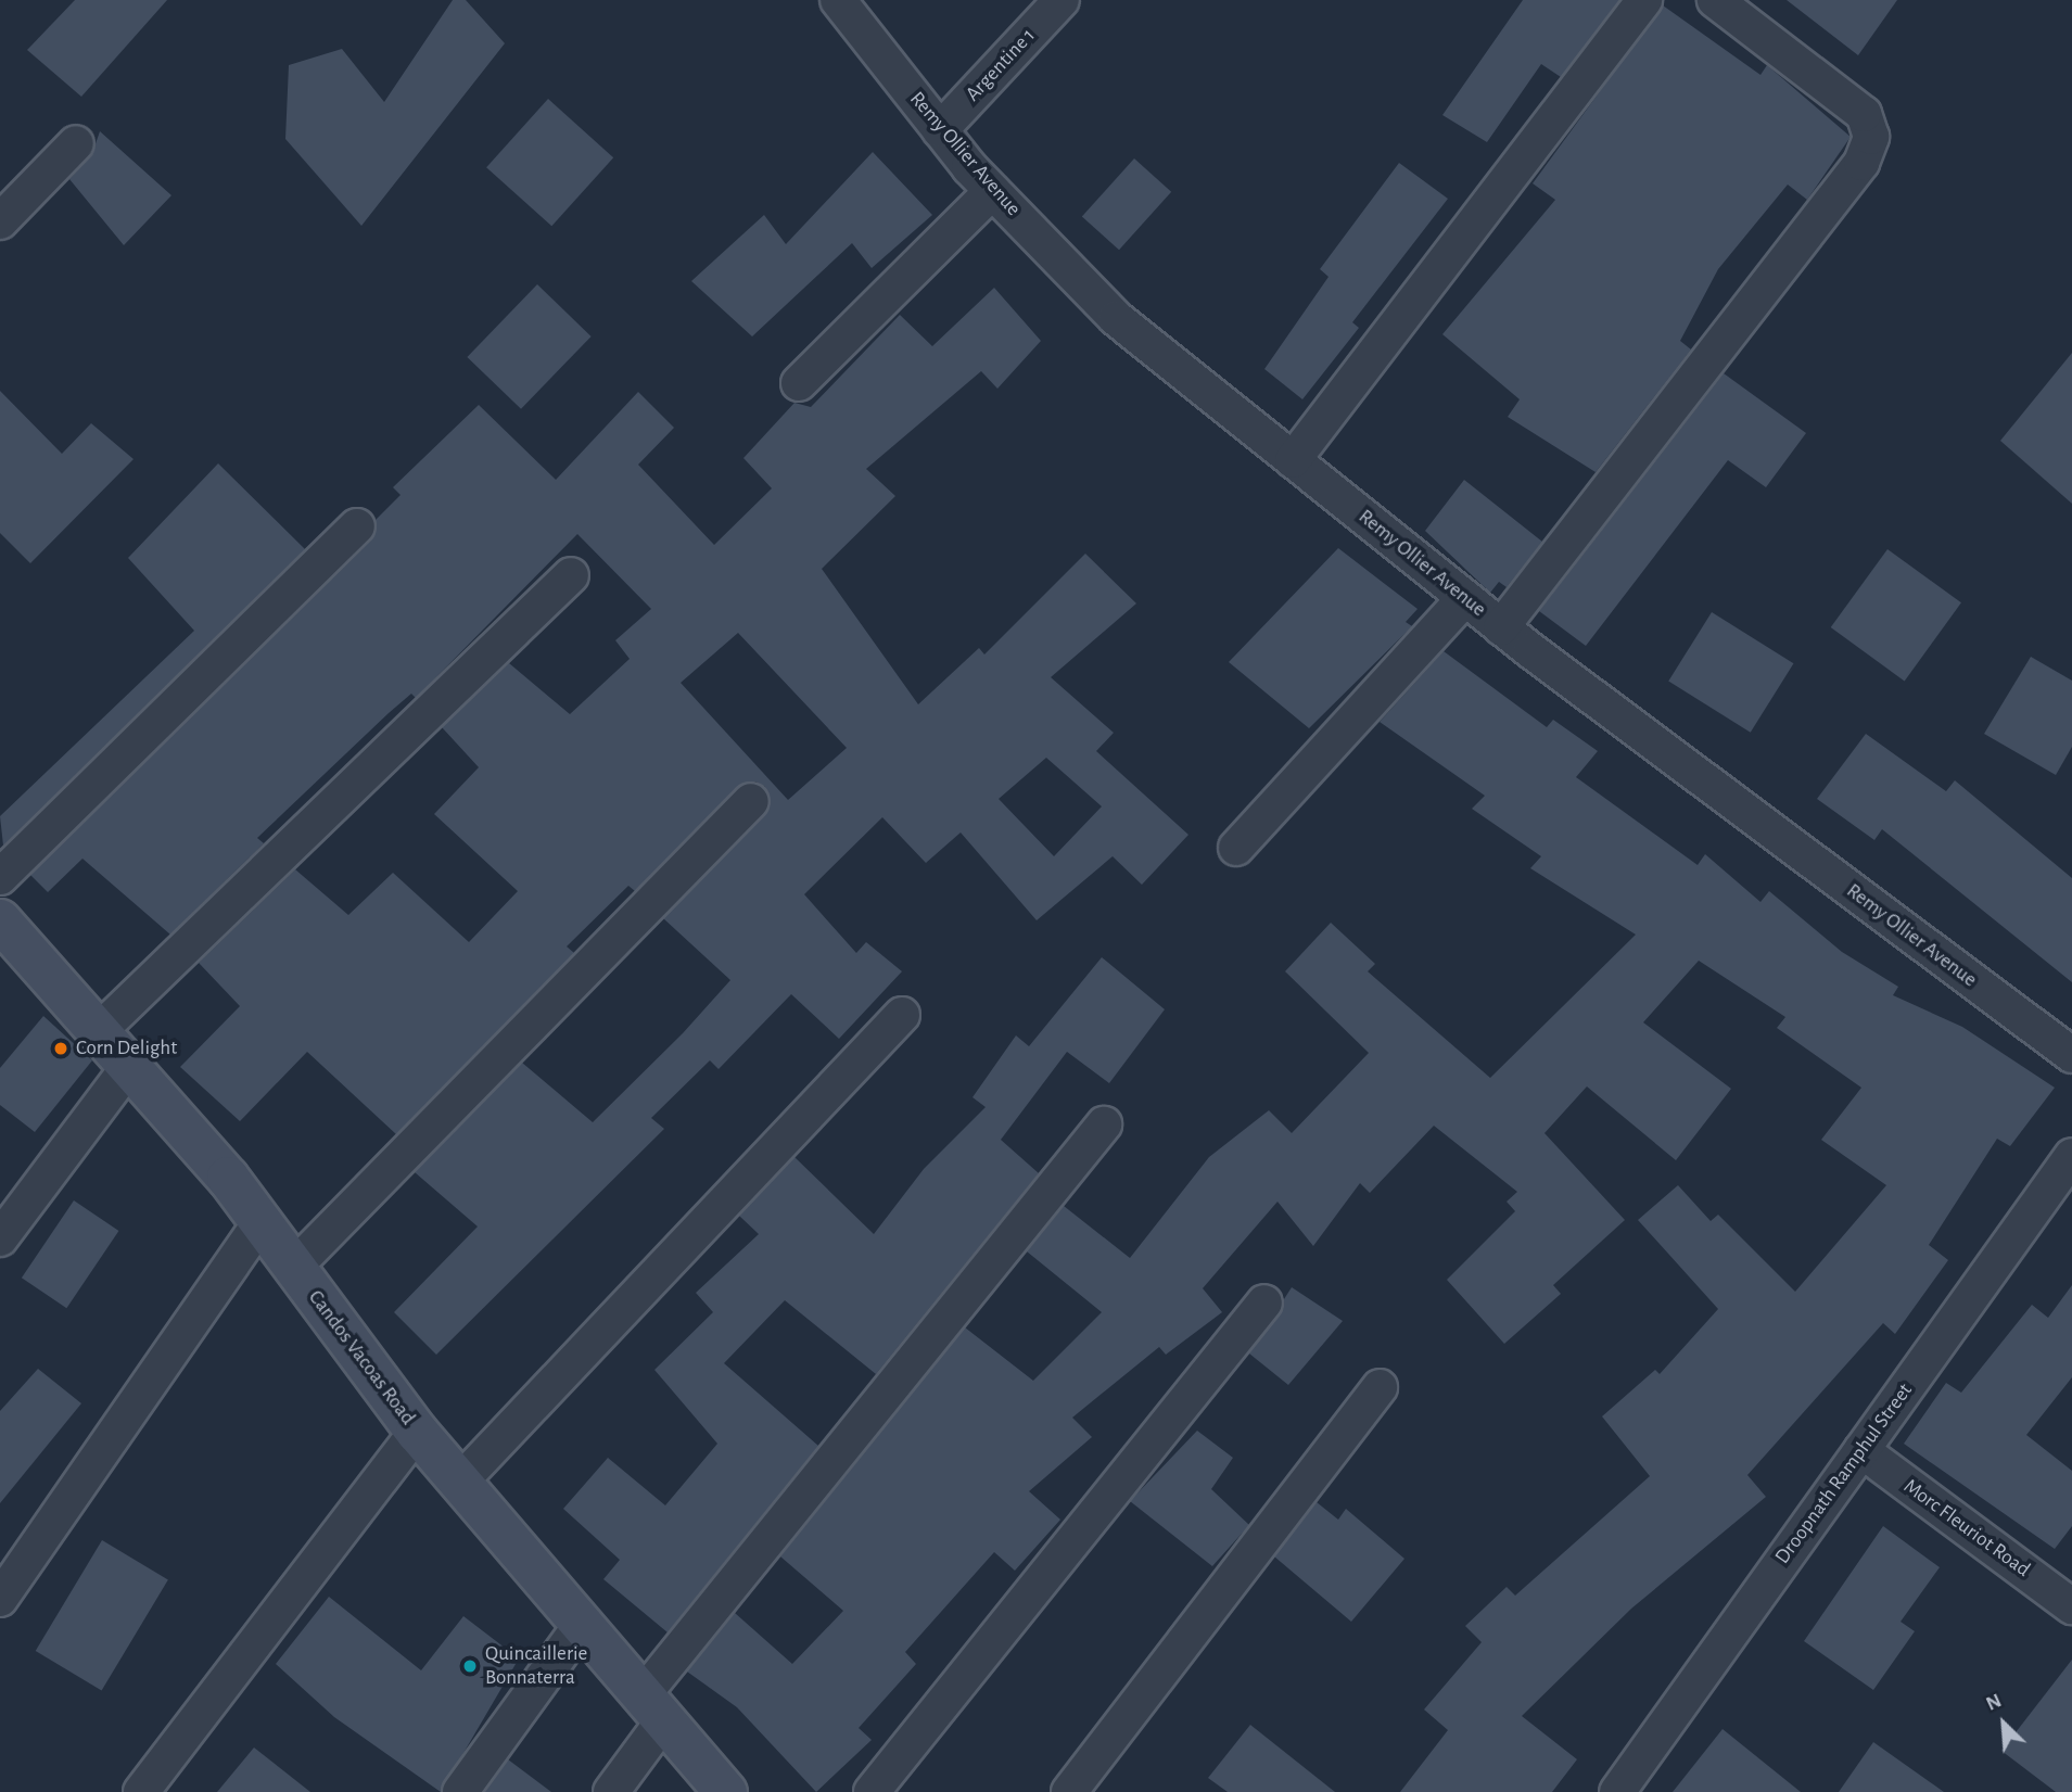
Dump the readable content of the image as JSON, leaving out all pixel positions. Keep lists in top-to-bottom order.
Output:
{
  "streets": {
    "main road": ["Candos Vacoas Road"],
    "street": [
      "Argentine 1",
      "Remy Ollier Avenue",
      "Droopnath Ramphul Street",
      "Morc Fleuriot Road"
    ]
  },
  "crossings": [
    ["Argentine 1", "Remy Ollier Avenue"],
    ["Droopnath Ramphul Street", "Morc Fleuriot Road"]
  ],
  "places": ["Corn Delight", "Quincaillerie Bonnaterra"],
  "north": "top left"
}
